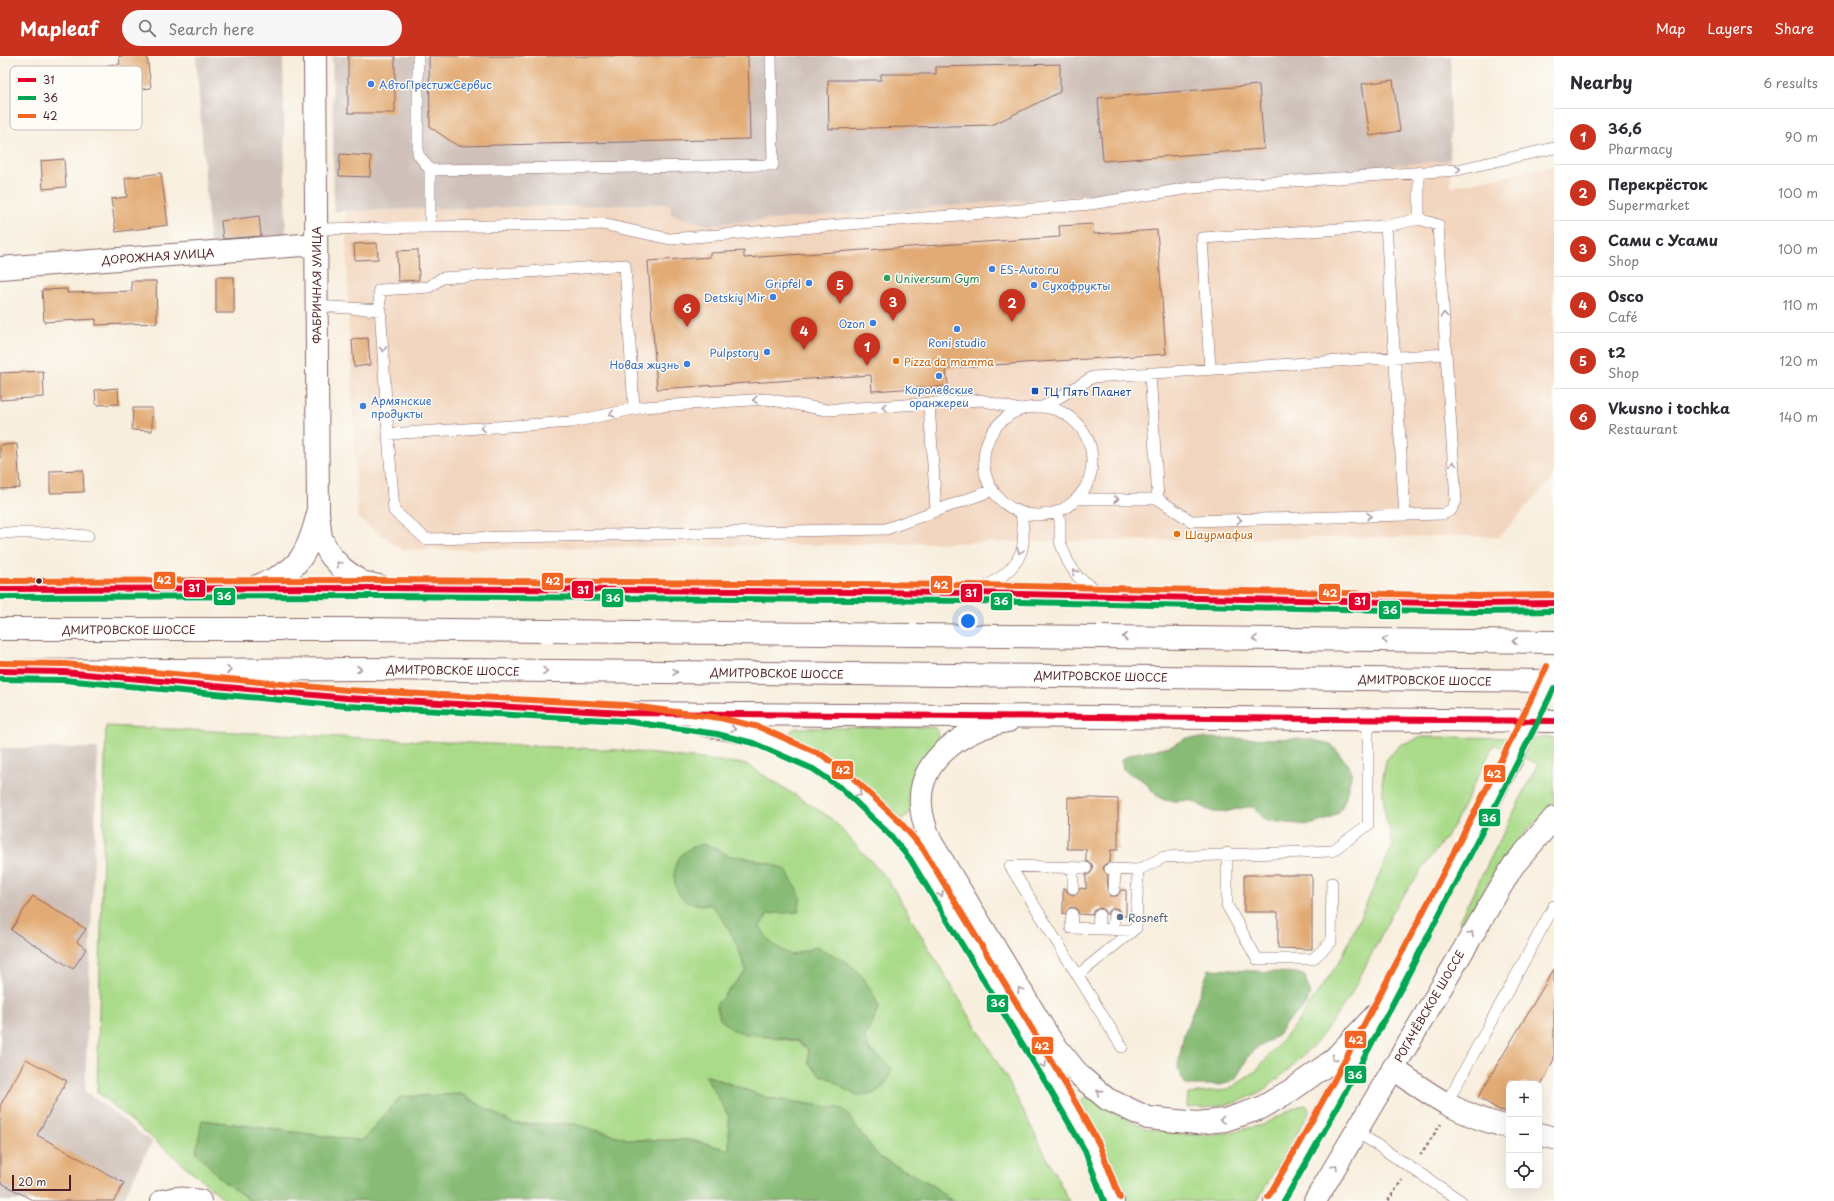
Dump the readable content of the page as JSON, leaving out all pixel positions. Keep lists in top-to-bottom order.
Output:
{
  "streets": {
    "main road": [
      "ДОРОЖНАЯ УЛИЦА",
      "ФАБРИЧНАЯ УЛИЦА",
      "ДМИТРОВСКОЕ ШОССЕ",
      "РОГАЧЁВСКОЕ ШОССЕ"
    ]
  },
  "crossings": [
    ["ДОРОЖНАЯ УЛИЦА", "ФАБРИЧНАЯ УЛИЦА"]
  ],
  "places": {
    "other": [
      "АвтоПрестижСервис",
      "ES-Auto.ru",
      "Universum Gym",
      "Gripfel",
      "Сухофрукты",
      "Detskiy Mir",
      "Ozon",
      "Roni studio",
      "Pulpstory",
      "Pizza da mamma",
      "Новая жизнь",
      "Королевские оранжереи",
      "Армянские продукты",
      "Шаурмафия",
      "Rosneft"
    ],
    "transit": ["ТЦ Пять Планет"]
  },
  "lines": ["transit line 42", "transit line 31", "transit line 36"],
  "legend": ["31", "36", "42"],
  "scale_bar": "20 m",
  "page": {
    "header": "Mapleaf",
    "search": "Search here",
    "nav": ["Map", "Layers", "Share"],
    "heading": ["Nearby", "6 results"],
    "list": [
      {
        "mark": "1",
        "name": "36,6",
        "note": "Pharmacy",
        "value": "90 m"
      },
      {
        "mark": "2",
        "name": "Перекрёсток",
        "note": "Supermarket",
        "value": "100 m"
      },
      {
        "mark": "3",
        "name": "Сами с Усами",
        "note": "Shop",
        "value": "100 m"
      },
      {
        "mark": "4",
        "name": "Osco",
        "note": "Café",
        "value": "110 m"
      },
      {
        "mark": "5",
        "name": "t2",
        "note": "Shop",
        "value": "120 m"
      },
      {
        "mark": "6",
        "name": "Vkusno i tochka",
        "note": "Restaurant",
        "value": "140 m"
      }
    ],
    "pins": [
      "5",
      "3",
      "2",
      "6",
      "4",
      "1"
    ],
    "map_buttons": ["+", "−"],
    "scale": "20 m"
  }
}
